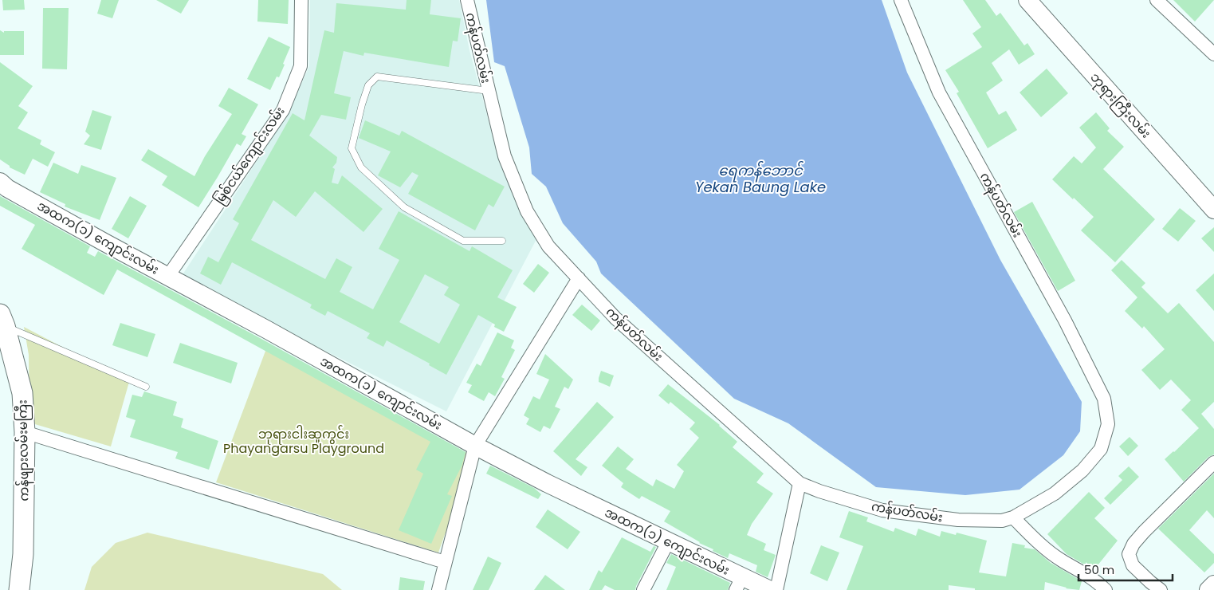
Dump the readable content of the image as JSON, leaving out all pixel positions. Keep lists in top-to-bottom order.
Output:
{
  "streets": {
    "main road": ["ဘုရားကြီးလမ်း", "အထက(၁) ကျောင်းလမ်း", "ကန်ဖျားလမ်းမကြီး"],
    "street": ["ကန်ပတ်လမ်း", "မြစ်ငယ်ကျောင်းလမ်း"]
  },
  "crossings": [
    ["မြစ်ငယ်ကျောင်းလမ်း", "အထက(၁) ကျောင်းလမ်း"]
  ],
  "water": ["ရေကန်ဘောင် Yekan Baung Lake"],
  "parks": ["ဘုရားငါးဆူကွင်း Phayangarsu Playground"],
  "scale_bar": "50 m"
}
